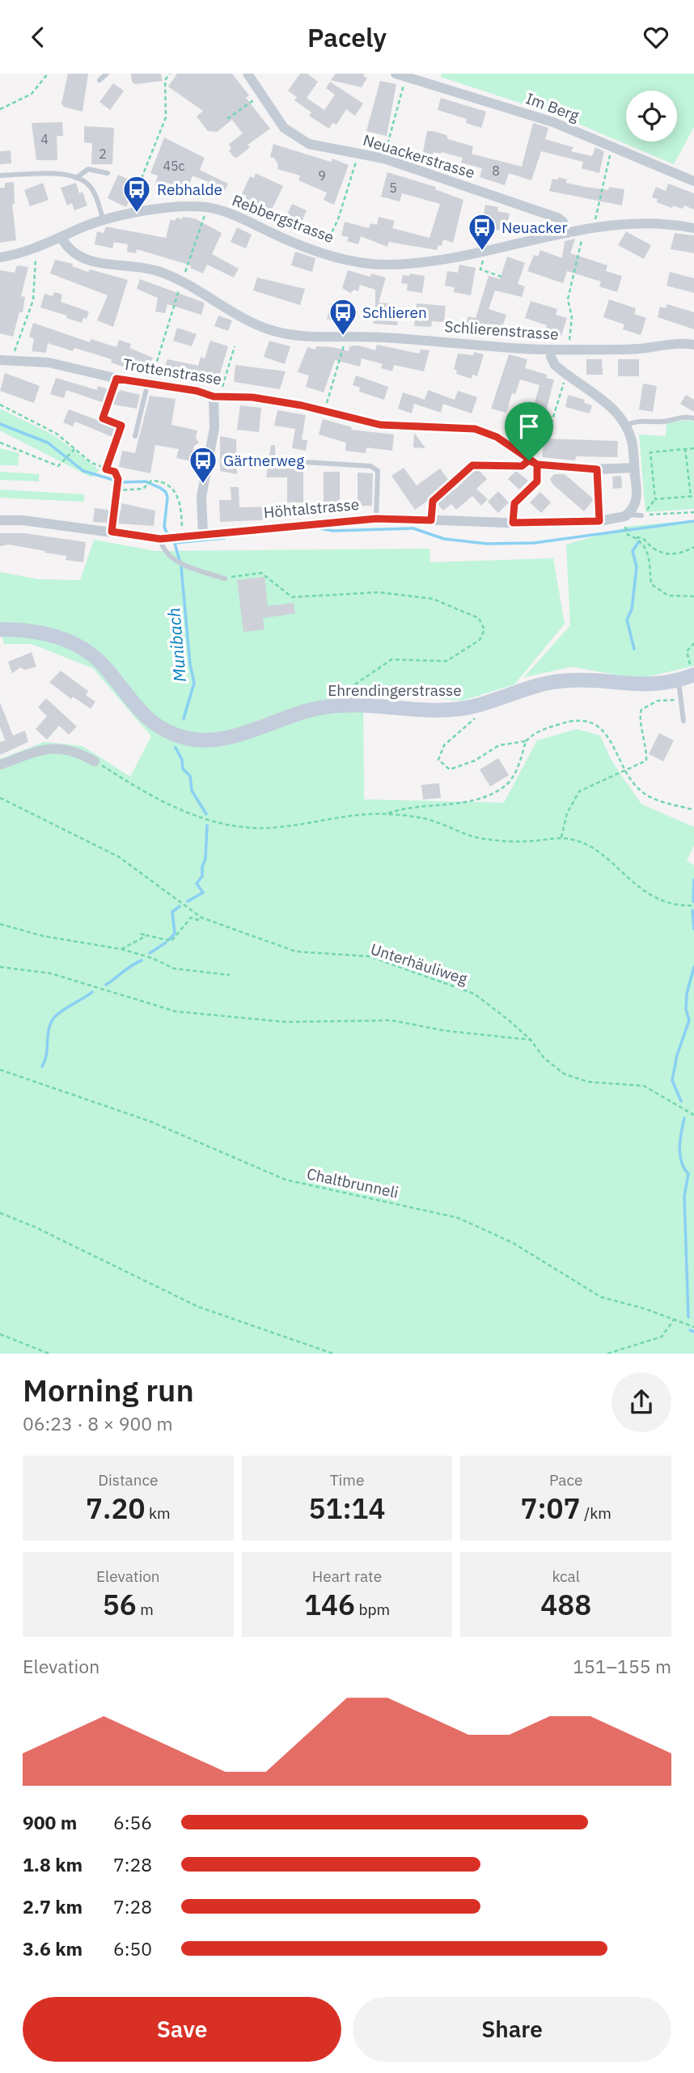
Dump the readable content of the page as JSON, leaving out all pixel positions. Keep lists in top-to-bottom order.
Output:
{
  "streets": {
    "main road": ["Ehrendingerstrasse"],
    "street": [
      "Im Berg",
      "Neuackerstrasse",
      "Rebbergstrasse",
      "Schlierenstrasse",
      "Trottenstrasse",
      "Höhtalstrasse"
    ],
    "path": ["Unterhäuliweg", "Chaltbrunneli"]
  },
  "crossings": [
    ["Neuackerstrasse", "Rebbergstrasse"],
    ["Rebbergstrasse", "Schlierenstrasse"]
  ],
  "water": ["Munibach"],
  "places": {
    "bus stop": [
      "Rebhalde",
      "Neuacker",
      "Schlieren",
      "Gärtnerweg"
    ]
  },
  "house_numbers": [
    "4",
    "2",
    "45c",
    "8",
    "9",
    "5"
  ],
  "page": {
    "header": "Pacely",
    "heading": ["Morning run", "06:23 · 8 × 900 m"],
    "stats": [
      ["Distance", "7.20 km"],
      ["Time", "51:14"],
      ["Pace", "7:07 /km"],
      ["Elevation", "56 m"],
      ["Heart rate", "146 bpm"],
      ["kcal", "488"]
    ],
    "chart": ["Elevation", "151–155 m"],
    "list": [
      {
        "name": "900 m",
        "note": "6:56"
      },
      {
        "name": "1.8 km",
        "note": "7:28"
      },
      {
        "name": "2.7 km",
        "note": "7:28"
      },
      {
        "name": "3.6 km",
        "note": "6:50"
      }
    ],
    "buttons": ["Save", "Share"]
  }
}
